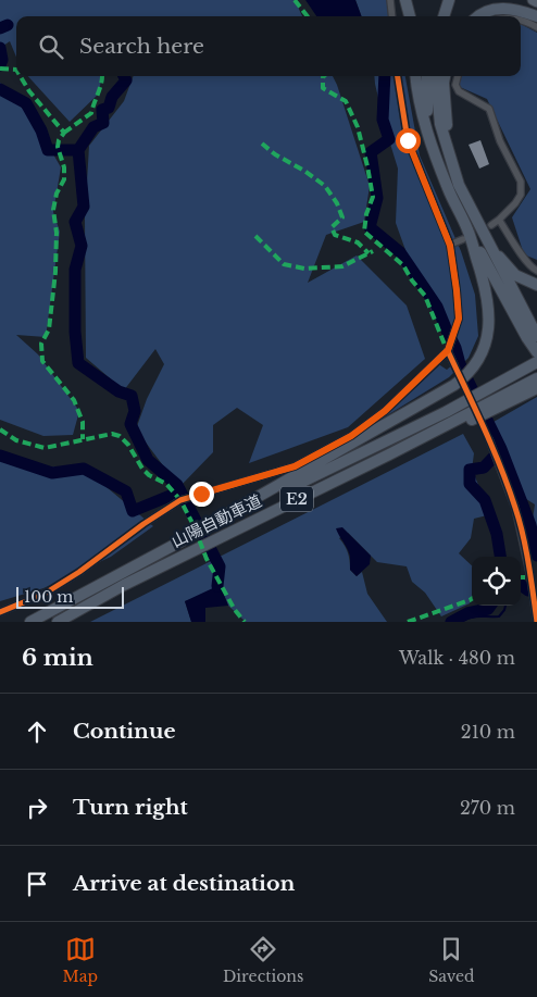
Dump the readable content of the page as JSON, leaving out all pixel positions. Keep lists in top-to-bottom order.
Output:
{
  "streets": {
    "highway": ["E2", "山陽自動車道"]
  },
  "scale_bar": "100 m",
  "page": {
    "search": "Search here",
    "scale": "100 m",
    "heading": ["6 min", "Walk · 480 m"],
    "list": [
      ["Continue", "210 m"],
      ["Turn right", "270 m"],
      "Arrive at destination"
    ],
    "nav": ["Map", "Directions", "Saved"]
  }
}
